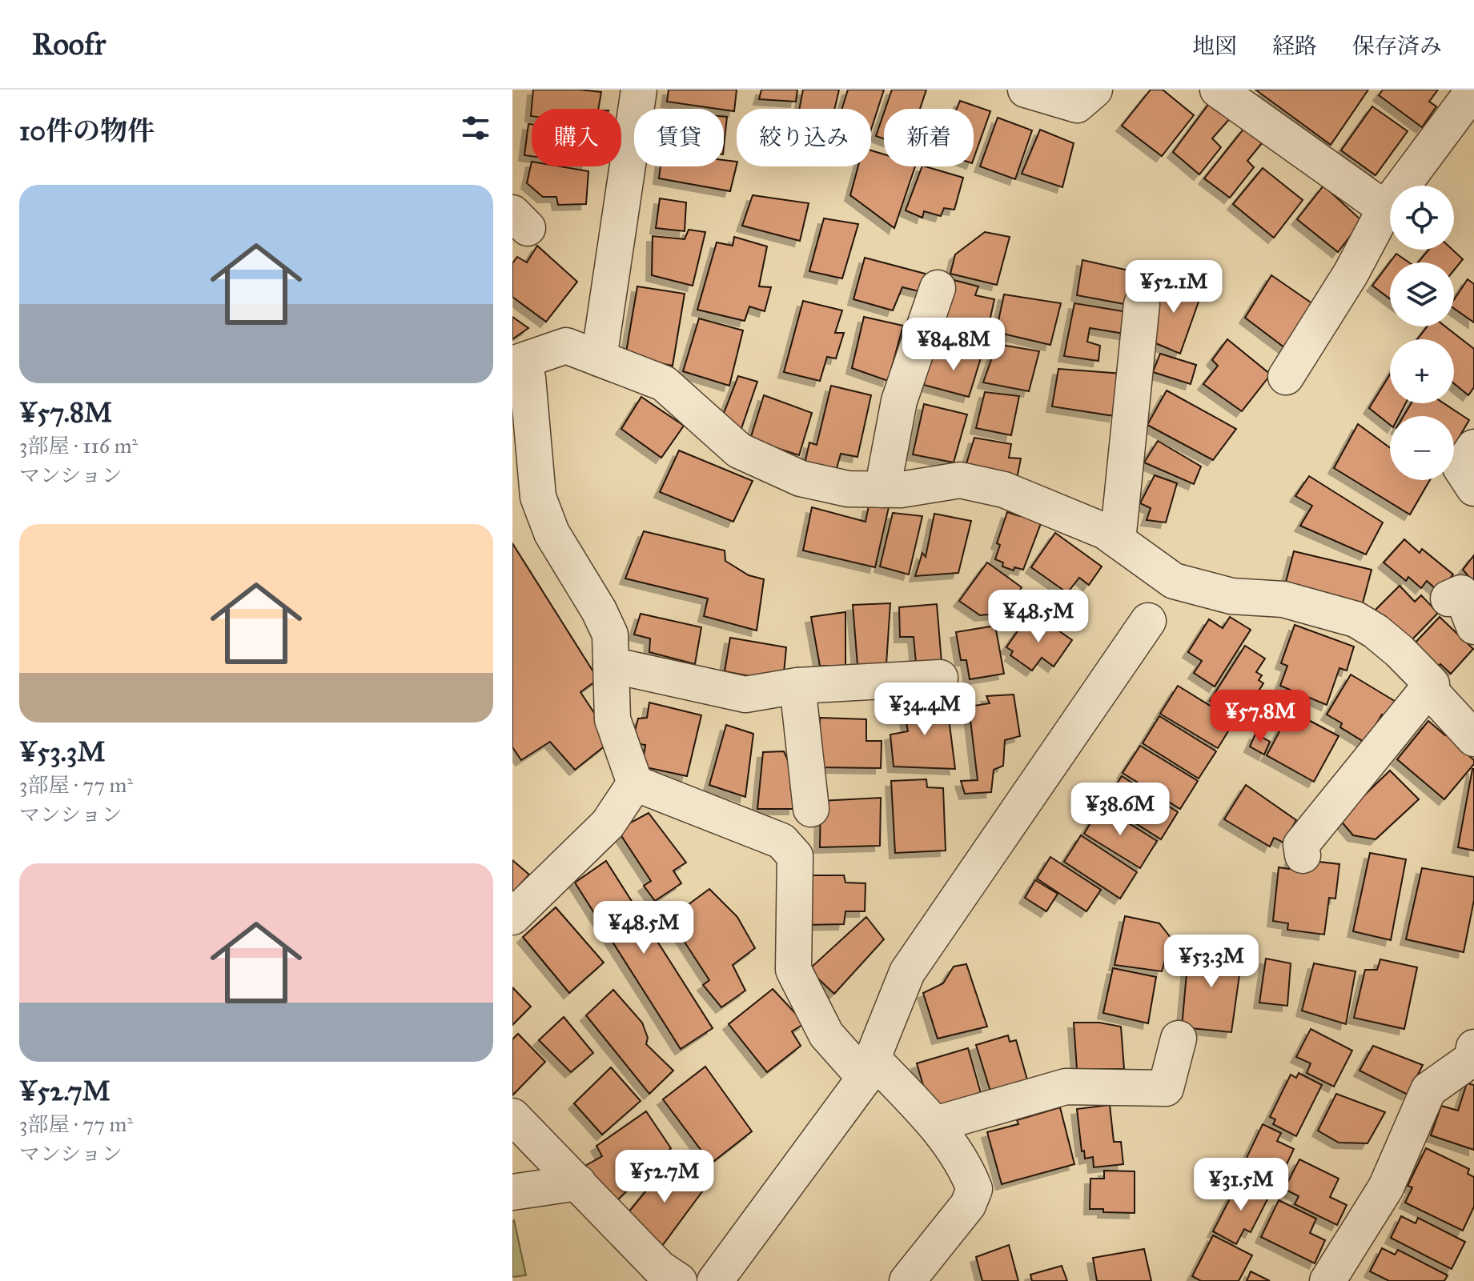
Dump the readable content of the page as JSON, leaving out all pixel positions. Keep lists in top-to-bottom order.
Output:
{
  "page": {
    "header": "Roofr",
    "nav": ["地図", "経路", "保存済み"],
    "heading": "10件の物件",
    "chip": [
      "購入",
      "賃貸",
      "絞り込み",
      "新着"
    ],
    "list": [
      {
        "name": "¥57.8M",
        "note": "3部屋 · 116 m² · マンション"
      },
      {
        "name": "¥53.3M",
        "note": "3部屋 · 77 m² · マンション"
      },
      {
        "name": "¥52.7M",
        "note": "3部屋 · 77 m² · マンション"
      }
    ],
    "map_buttons": ["+", "−"],
    "price": [
      "¥52.1M",
      "¥84.8M",
      "¥48.5M",
      "¥34.4M",
      "¥57.8M",
      "¥38.6M",
      "¥48.5M",
      "¥53.3M",
      "¥52.7M",
      "¥31.5M"
    ]
  }
}
